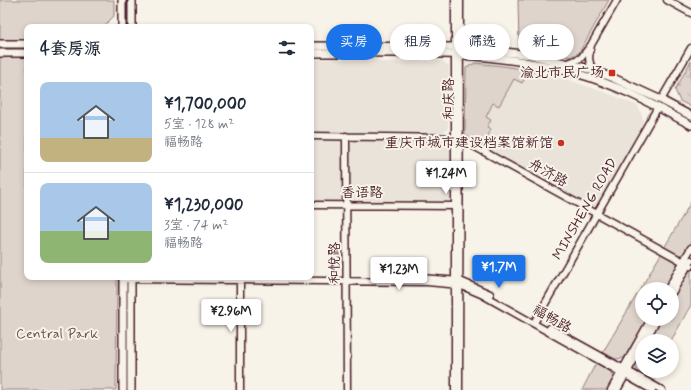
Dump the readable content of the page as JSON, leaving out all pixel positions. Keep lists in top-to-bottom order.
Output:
{
  "streets": {
    "street": [
      "和庆路",
      "舟济路",
      "香语路",
      "MINSHENG ROAD",
      "和悦路",
      "福畅路"
    ]
  },
  "crossings": [
    ["和庆路", "舟济路"],
    ["和庆路", "香语路"],
    ["和庆路", "福畅路"],
    ["舟济路", "MINSHENG ROAD"],
    ["舟济路", "和悦路"],
    ["香语路", "和悦路"],
    ["MINSHENG ROAD", "福畅路"],
    ["和悦路", "福畅路"]
  ],
  "parks": ["Central Park"],
  "places": {
    "transit": ["渝北市民广场"],
    "other": ["重庆市城市建设档案馆新馆"]
  },
  "page": {
    "chip": [
      "买房",
      "租房",
      "筛选",
      "新上"
    ],
    "heading": "4套房源",
    "list": [
      {
        "name": "¥1,700,000",
        "note": "5室 · 128 m² · 福畅路"
      },
      {
        "name": "¥1,230,000",
        "note": "3室 · 74 m² · 福畅路"
      }
    ],
    "price": [
      "¥1.24M",
      "¥1.7M",
      "¥1.23M",
      "¥2.96M"
    ]
  }
}
